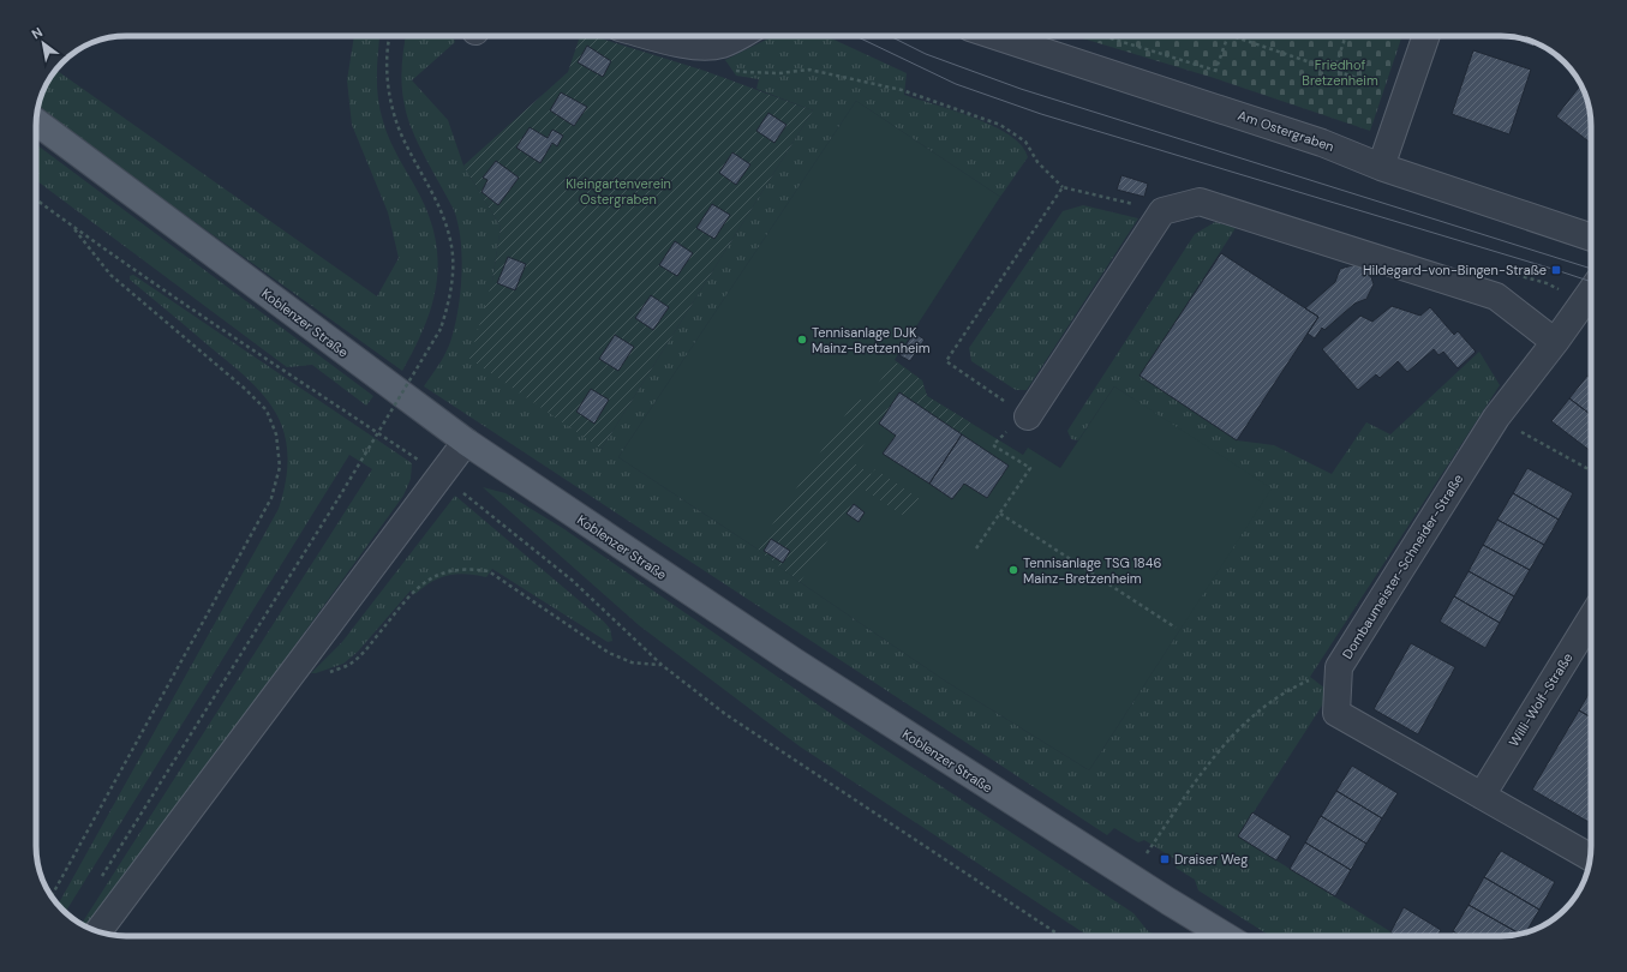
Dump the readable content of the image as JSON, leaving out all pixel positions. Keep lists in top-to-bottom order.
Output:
{
  "streets": {
    "main road": ["Koblenzer Straße"],
    "street": ["Am Ostergraben", "Dombaumeister-Schneider-Straße", "Willi-Wolf-Straße"]
  },
  "crossings": [
    ["Dombaumeister-Schneider-Straße", "Willi-Wolf-Straße"]
  ],
  "parks": ["Friedhof Bretzenheim", "Kleingartenverein Ostergraben"],
  "places": {
    "transit": ["Hildegard-von-Bingen-Straße", "Draiser Weg"],
    "other": ["Tennisanlage DJK Mainz-Bretzenheim", "Tennisanlage TSG 1846 Mainz-Bretzenheim"]
  },
  "north": "top left"
}
